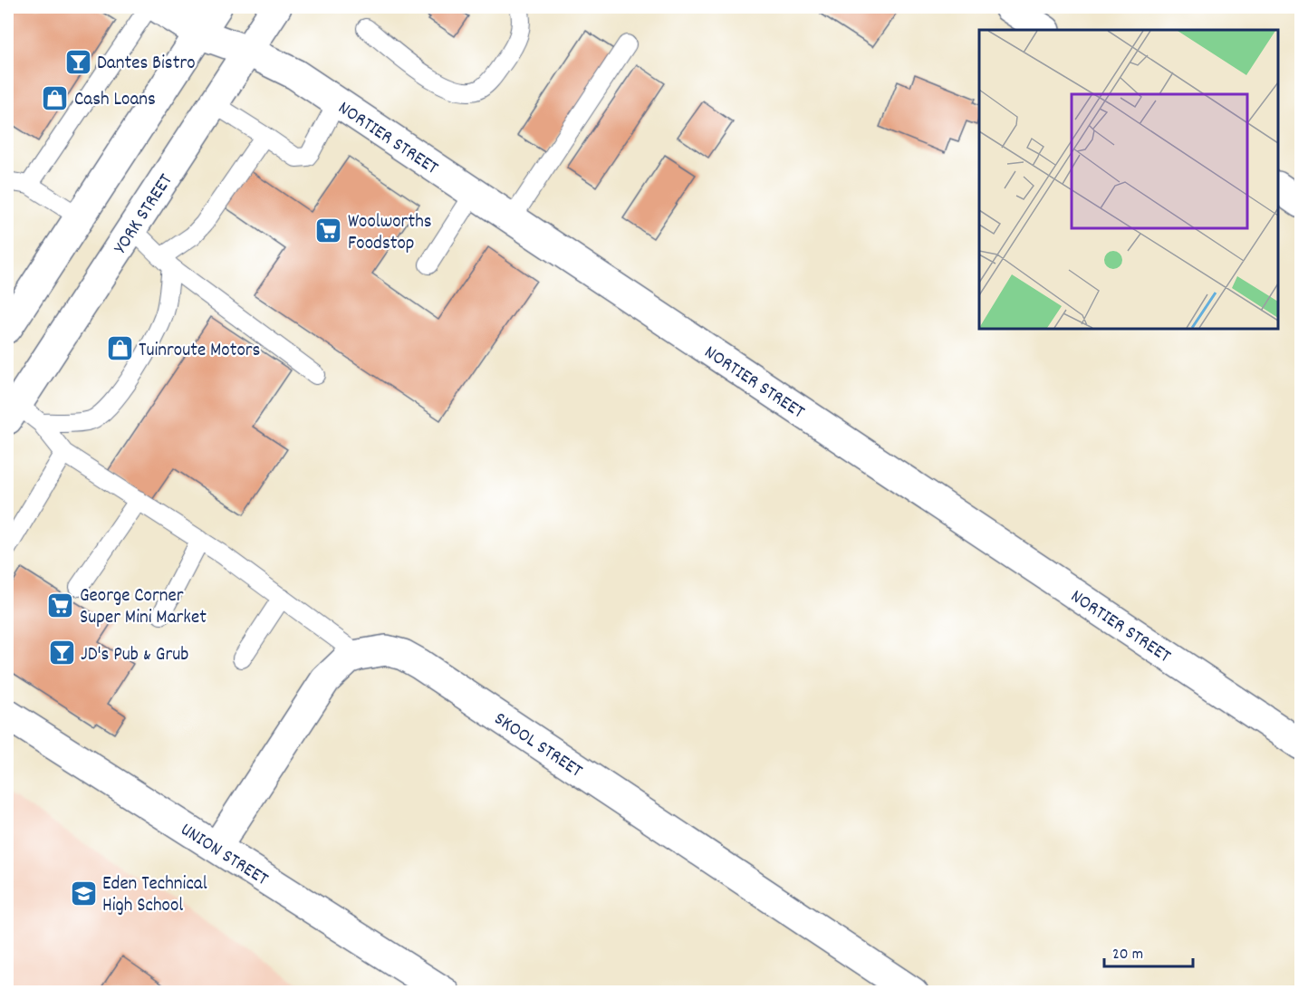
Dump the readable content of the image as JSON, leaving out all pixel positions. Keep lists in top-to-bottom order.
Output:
{
  "streets": {
    "street": [
      "NORTIER STREET",
      "YORK STREET",
      "SKOOL STREET",
      "UNION STREET"
    ]
  },
  "crossings": [
    ["NORTIER STREET", "YORK STREET"],
    ["SKOOL STREET", "UNION STREET"]
  ],
  "places": {
    "bar": ["Dantes Bistro", "JD's Pub & Grub"],
    "shop": ["Cash Loans", "Tuinroute Motors"],
    "supermarket": ["Woolworths Foodstop", "George Corner Super Mini Market"],
    "school or university": ["Eden Technical High School"]
  },
  "scale_bar": "20 m"
}
